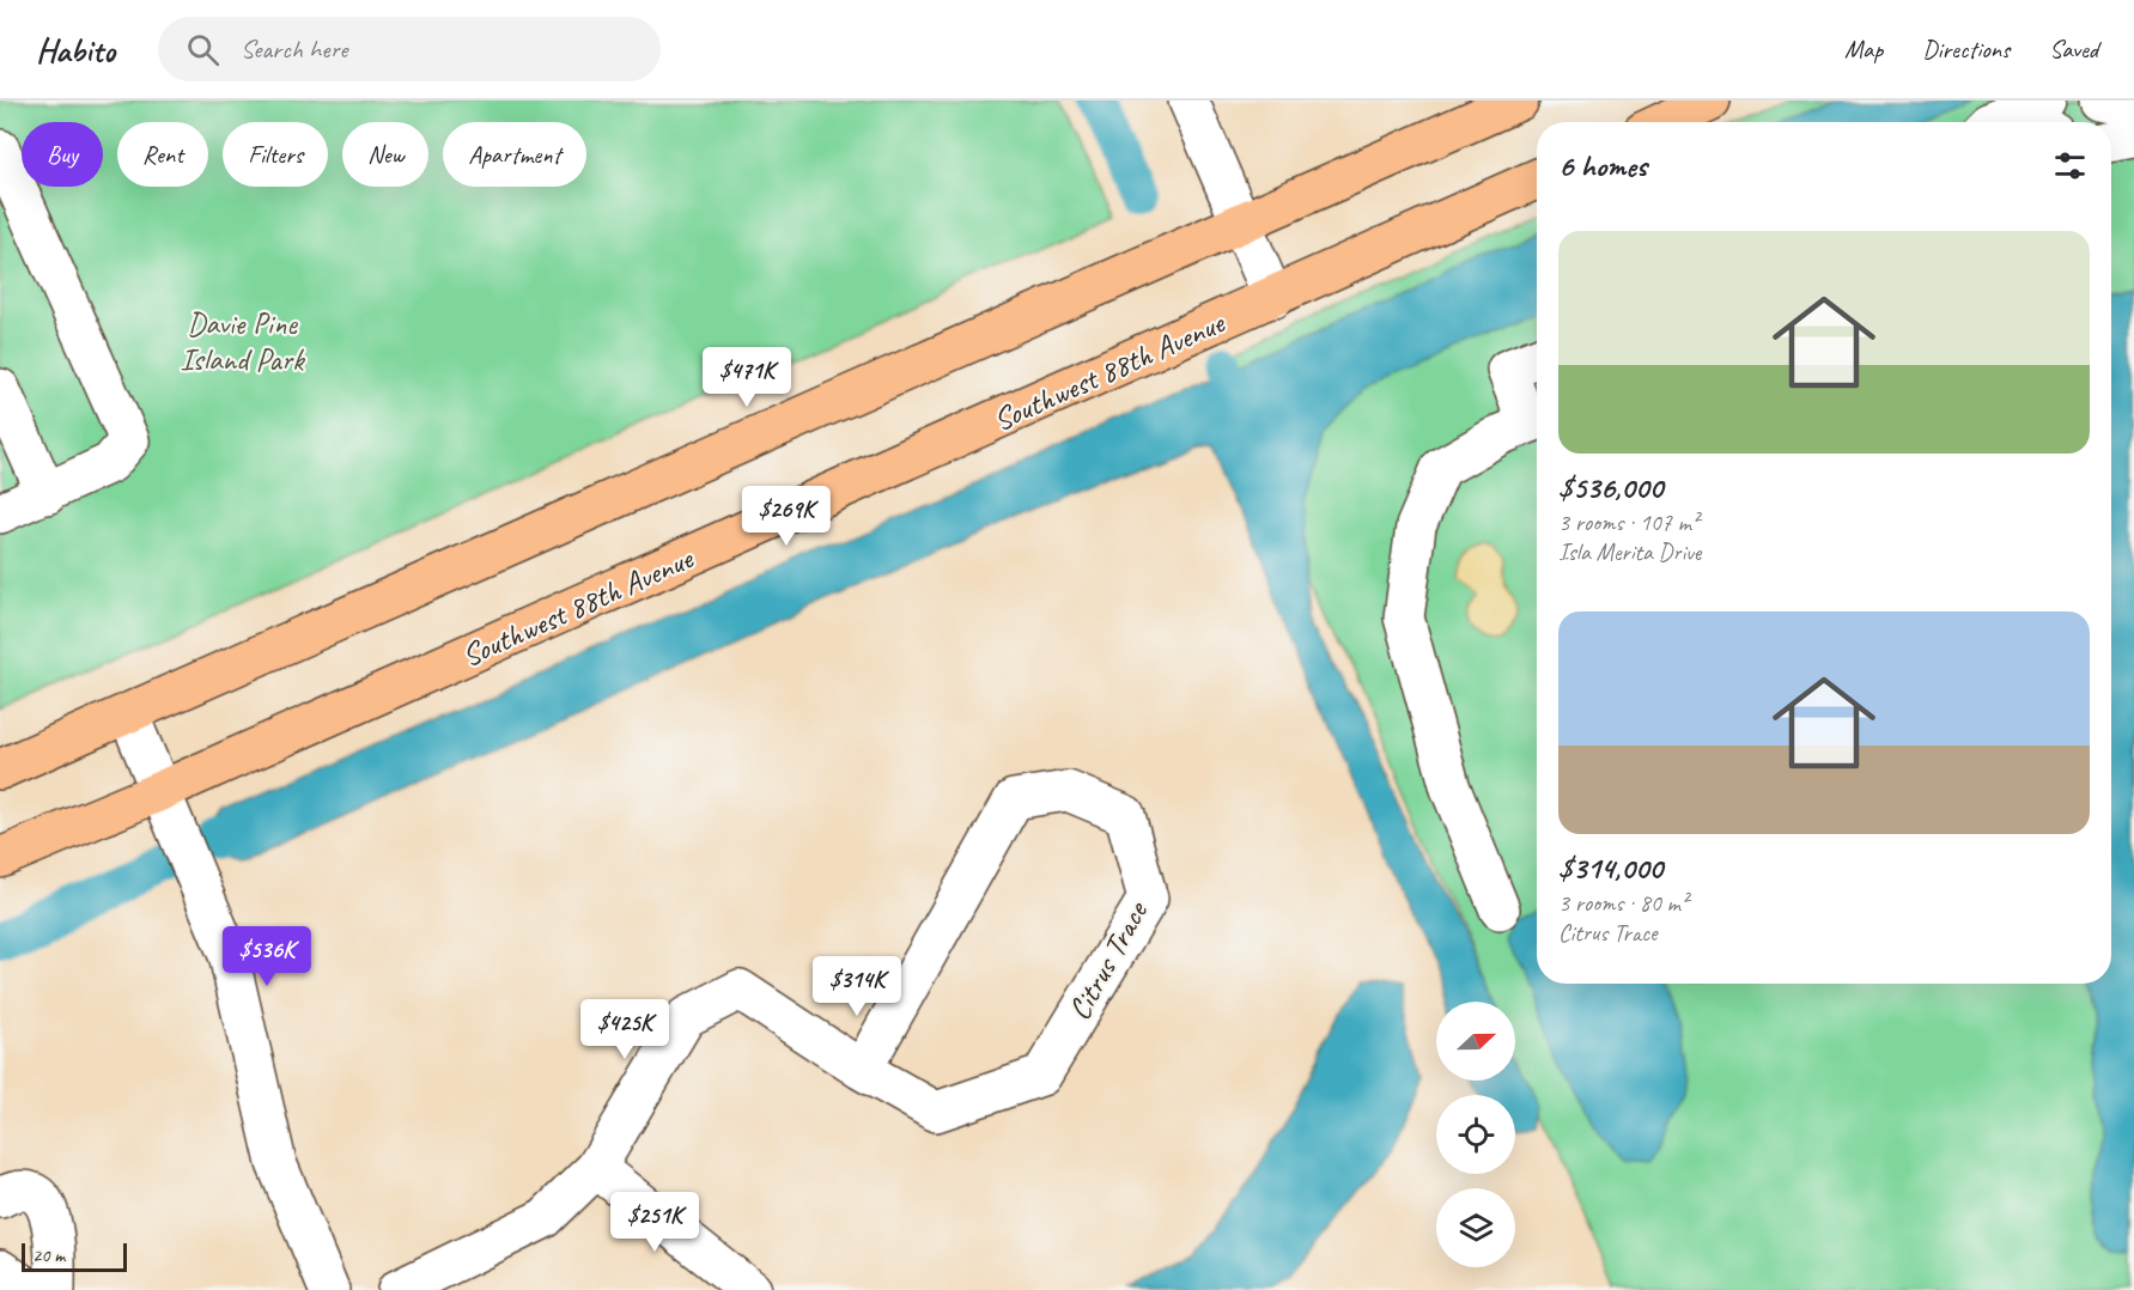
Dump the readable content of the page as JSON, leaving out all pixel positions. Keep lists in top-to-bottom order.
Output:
{
  "streets": {
    "main road": ["Southwest 88th Avenue"],
    "street": ["Citrus Trace"]
  },
  "parks": ["Davie Pine Island Park"],
  "scale_bar": "20 m",
  "north": "right",
  "page": {
    "header": "Habito",
    "search": "Search here",
    "nav": ["Map", "Directions", "Saved"],
    "chip": [
      "Buy",
      "Rent",
      "Filters",
      "New",
      "Apartment"
    ],
    "heading": "6 homes",
    "list": [
      {
        "name": "$536,000",
        "note": "3 rooms · 107 m² · Isla Merita Drive"
      },
      {
        "name": "$314,000",
        "note": "3 rooms · 80 m² · Citrus Trace"
      }
    ],
    "price": [
      "$471K",
      "$269K",
      "$536K",
      "$314K",
      "$425K",
      "$251K"
    ],
    "scale": "20 m"
  }
}
